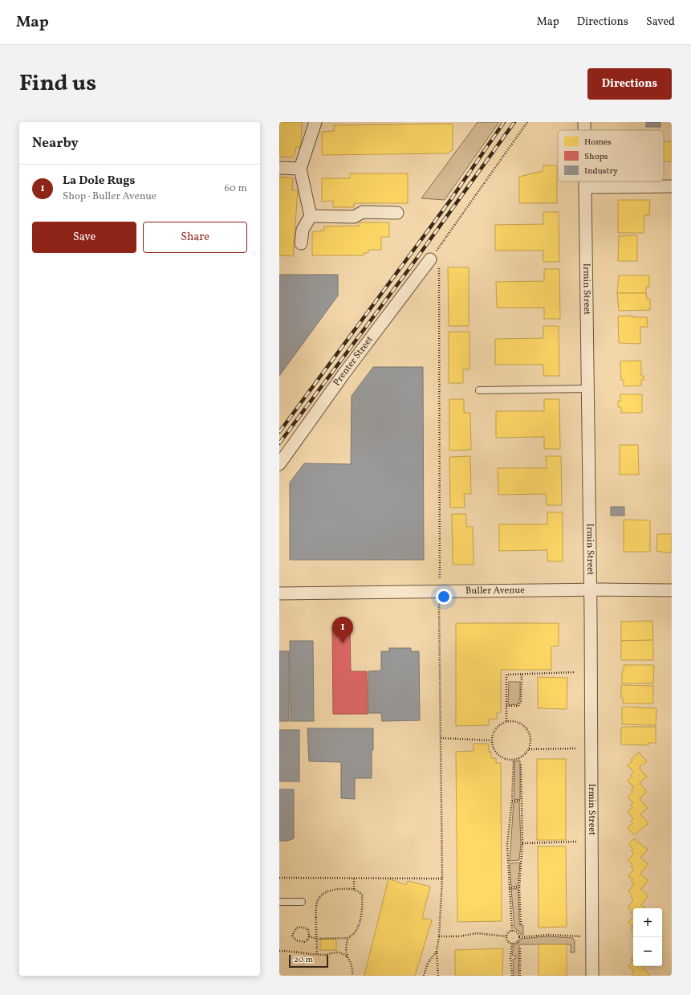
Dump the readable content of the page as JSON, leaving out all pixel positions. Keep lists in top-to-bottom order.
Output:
{
  "streets": {
    "street": ["Irmin Street", "Prenter Street", "Buller Avenue"]
  },
  "crossings": [
    ["Irmin Street", "Buller Avenue"]
  ],
  "legend": ["Homes", "Shops", "Industry"],
  "scale_bar": "20 m",
  "page": {
    "header": "Map",
    "nav": ["Map", "Directions", "Saved"],
    "title": "Find us",
    "buttons": [
      "Directions",
      ["Save", "Share"]
    ],
    "heading": "Nearby",
    "list": [
      {
        "mark": "1",
        "name": "La Dole Rugs",
        "note": "Shop · Buller Avenue",
        "value": "60 m"
      }
    ],
    "pins": "1",
    "map_buttons": ["+", "−"],
    "scale": "20 m"
  }
}
